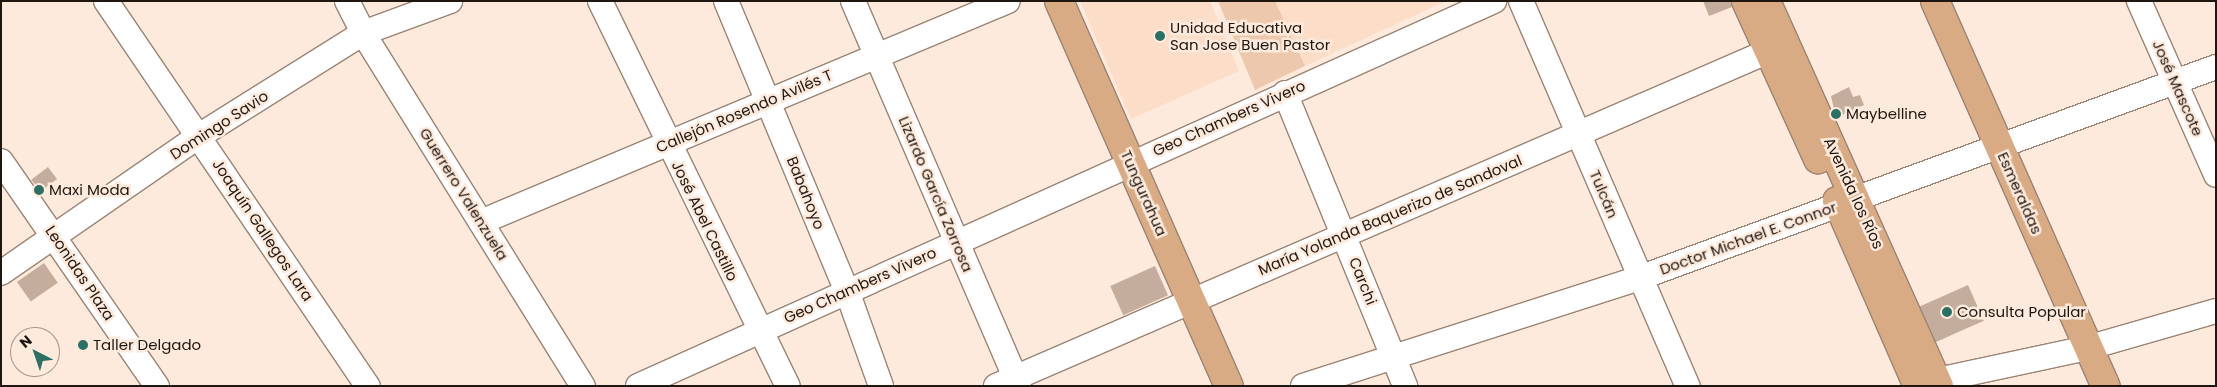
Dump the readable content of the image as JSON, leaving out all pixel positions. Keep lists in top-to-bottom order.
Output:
{
  "streets": {
    "main road": ["Tungurahua", "Avenida los Ríos", "Esmeraldas"],
    "street": [
      "José Mascote",
      "Callejón Rosendo Avilés T",
      "Geo Chambers Vivero",
      "Domingo Savio",
      "Babahoyo",
      "Guerrero Valenzuela",
      "Lizardo García Zorrosa",
      "Tulcán",
      "María Yolanda Baquerizo de Sandoval",
      "José Abel Castillo",
      "Joaquín Gallegos Lara",
      "Doctor Michael E. Connor",
      "Leonidas Plaza",
      "Carchi"
    ]
  },
  "crossings": [
    ["José Mascote", "Doctor Michael E. Connor"],
    ["Callejón Rosendo Avilés T", "Babahoyo"],
    ["Callejón Rosendo Avilés T", "Guerrero Valenzuela"],
    ["Callejón Rosendo Avilés T", "Lizardo García Zorrosa"],
    ["Callejón Rosendo Avilés T", "José Abel Castillo"],
    ["Geo Chambers Vivero", "Babahoyo"],
    ["Geo Chambers Vivero", "Tungurahua"],
    ["Geo Chambers Vivero", "Lizardo García Zorrosa"],
    ["Geo Chambers Vivero", "José Abel Castillo"],
    ["Geo Chambers Vivero", "Carchi"],
    ["Domingo Savio", "Guerrero Valenzuela"],
    ["Domingo Savio", "Joaquín Gallegos Lara"],
    ["Domingo Savio", "Leonidas Plaza"],
    ["Tungurahua", "María Yolanda Baquerizo de Sandoval"],
    ["Avenida los Ríos", "María Yolanda Baquerizo de Sandoval"],
    ["Avenida los Ríos", "Doctor Michael E. Connor"],
    ["Esmeraldas", "Doctor Michael E. Connor"],
    ["Lizardo García Zorrosa", "María Yolanda Baquerizo de Sandoval"],
    ["Tulcán", "María Yolanda Baquerizo de Sandoval"],
    ["Tulcán", "Doctor Michael E. Connor"],
    ["María Yolanda Baquerizo de Sandoval", "Carchi"],
    ["Doctor Michael E. Connor", "Carchi"]
  ],
  "places": [
    "Unidad Educativa San Jose Buen Pastor",
    "Maybelline",
    "Maxi Moda",
    "Consulta Popular",
    "Taller Delgado"
  ],
  "north": "top left"
}
